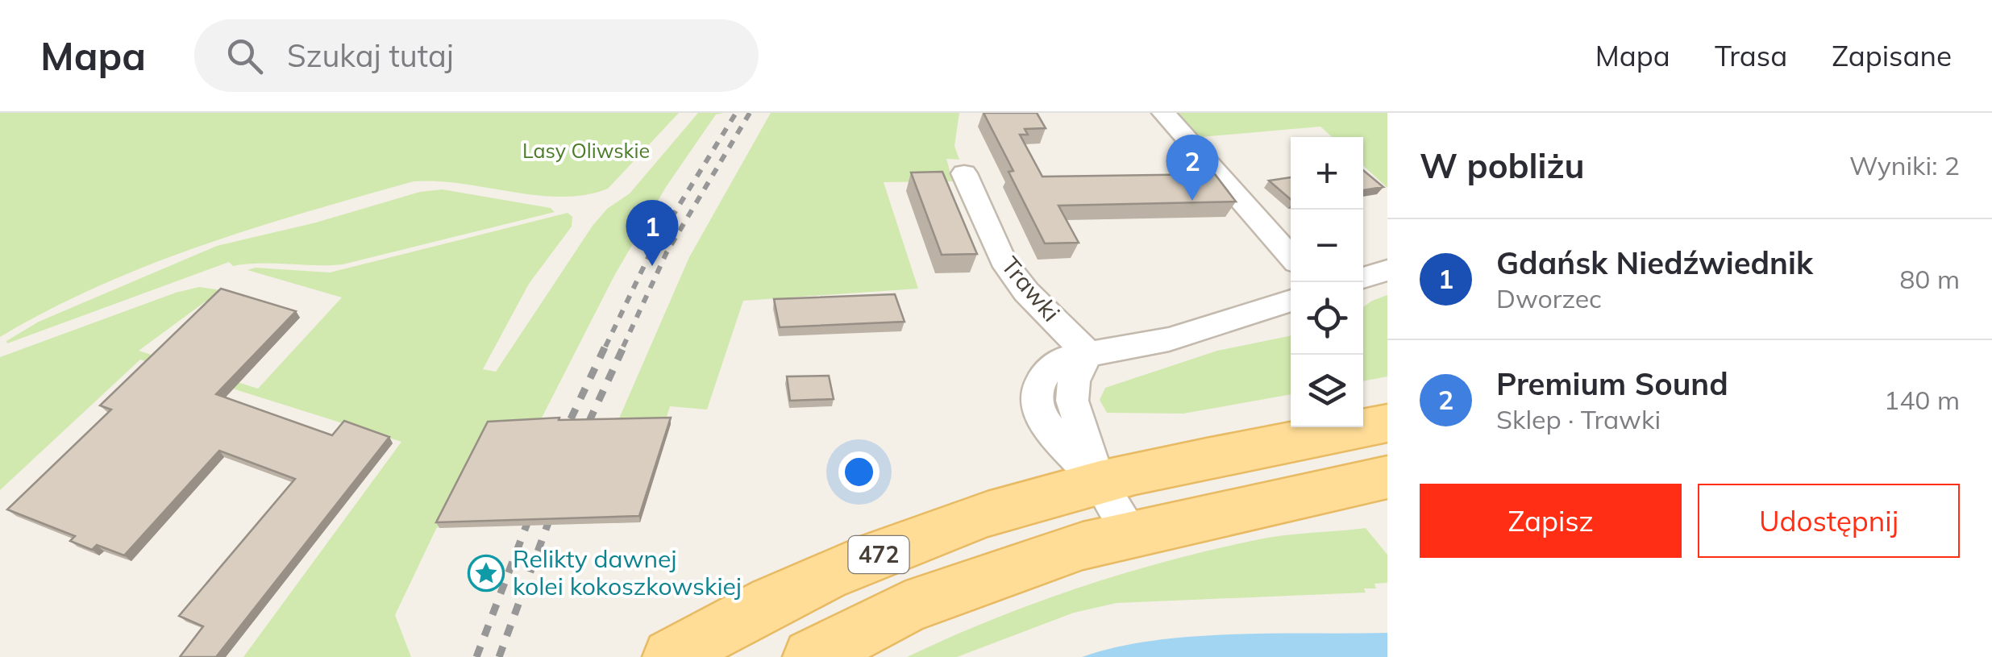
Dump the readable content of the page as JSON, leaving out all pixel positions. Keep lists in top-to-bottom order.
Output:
{
  "streets": {
    "main road": ["472"],
    "street": ["Trawki"]
  },
  "parks": ["Lasy Oliwskie"],
  "places": {
    "place": ["Relikty dawnej kolei kokoszkowskiej"]
  },
  "page": {
    "header": "Mapa",
    "search": "Szukaj tutaj",
    "nav": ["Mapa", "Trasa", "Zapisane"],
    "heading": ["W pobliżu", "Wyniki: 2"],
    "pins": ["2", "1"],
    "map_buttons": ["+", "−"],
    "list": [
      {
        "mark": "1",
        "name": "Gdańsk Niedźwiednik",
        "note": "Dworzec",
        "value": "80 m"
      },
      {
        "mark": "2",
        "name": "Premium Sound",
        "note": "Sklep · Trawki",
        "value": "140 m"
      }
    ],
    "buttons": ["Zapisz", "Udostępnij"]
  }
}
